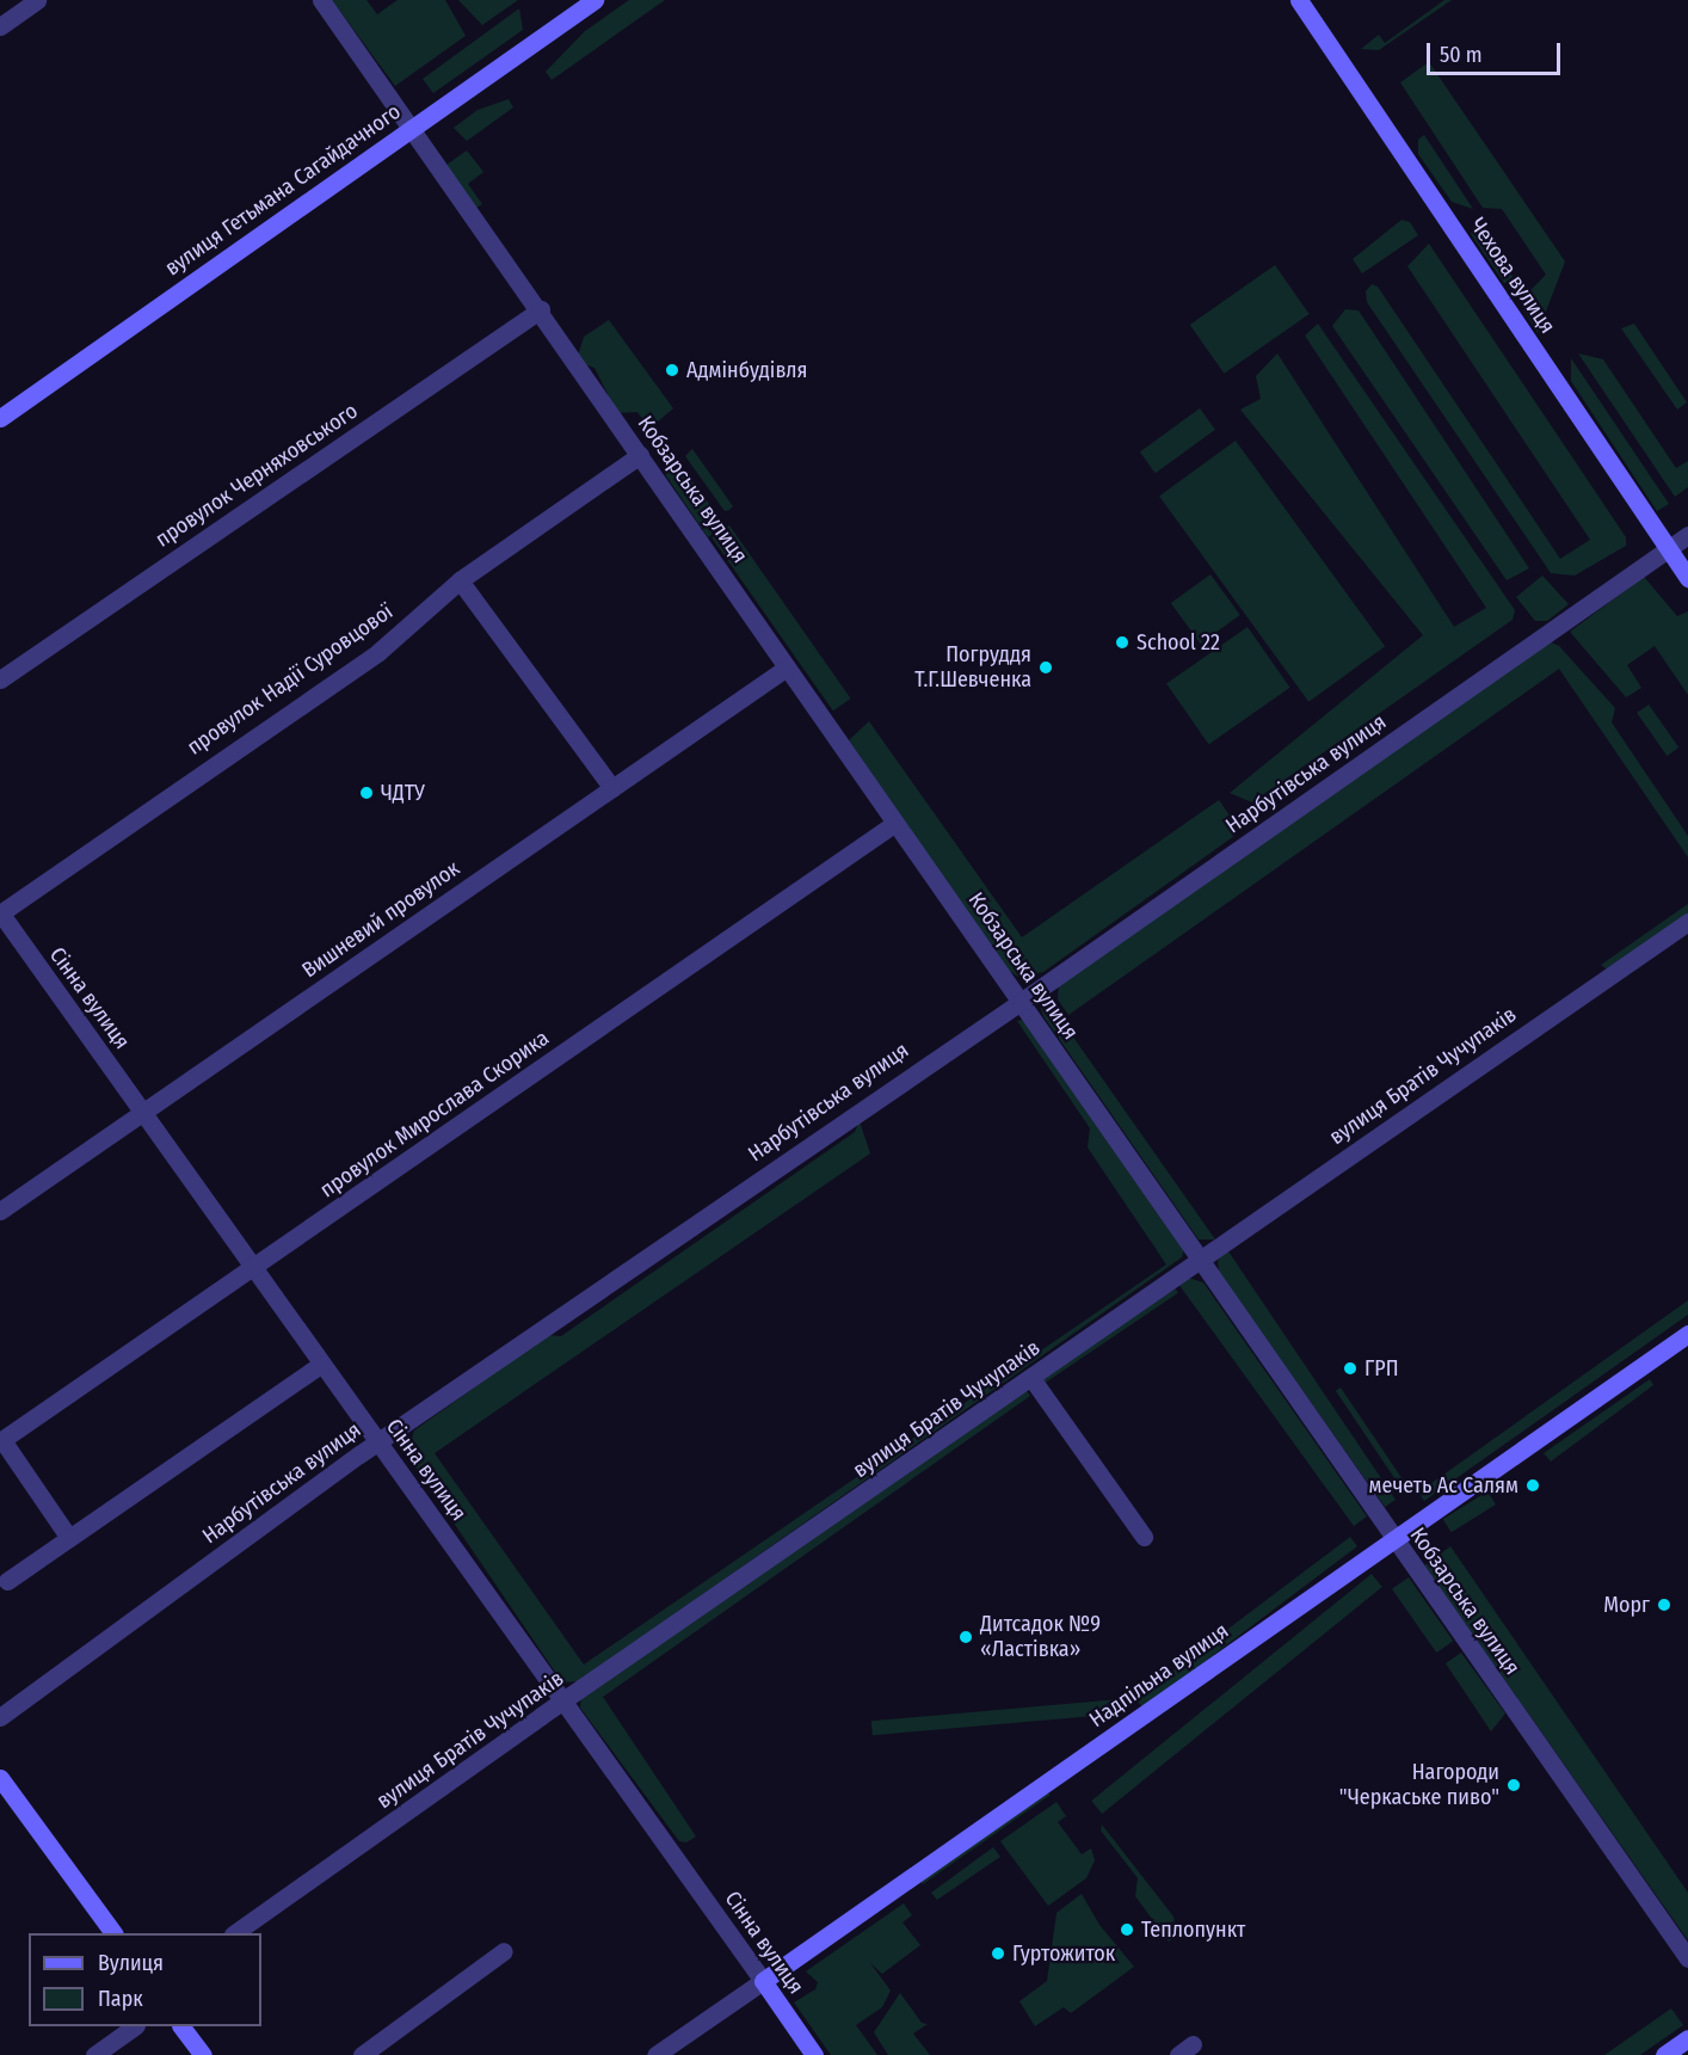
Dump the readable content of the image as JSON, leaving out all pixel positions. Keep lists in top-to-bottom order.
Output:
{
  "streets": {
    "main road": [
      "вулиця Гетьмана Сагайдачного",
      "Чехова вулиця",
      "Сінна вулиця",
      "Надпільна вулиця"
    ],
    "street": [
      "провулок Черняховського",
      "Кобзарська вулиця",
      "провулок Надії Суровцової",
      "Нарбутівська вулиця",
      "Вишневий провулок",
      "вулиця Братів Чучупаків",
      "провулок Мирослава Скорика"
    ]
  },
  "crossings": [
    ["вулиця Гетьмана Сагайдачного", "Кобзарська вулиця"],
    ["Чехова вулиця", "Нарбутівська вулиця"],
    ["провулок Черняховського", "Кобзарська вулиця"],
    ["Кобзарська вулиця", "провулок Надії Суровцової"],
    ["Кобзарська вулиця", "Нарбутівська вулиця"],
    ["Кобзарська вулиця", "Вишневий провулок"],
    ["Кобзарська вулиця", "вулиця Братів Чучупаків"],
    ["Кобзарська вулиця", "провулок Мирослава Скорика"],
    ["Кобзарська вулиця", "Надпільна вулиця"],
    ["провулок Надії Суровцової", "Сінна вулиця"],
    ["Нарбутівська вулиця", "Сінна вулиця"],
    ["Вишневий провулок", "Сінна вулиця"],
    ["Сінна вулиця", "вулиця Братів Чучупаків"],
    ["Сінна вулиця", "провулок Мирослава Скорика"],
    ["Сінна вулиця", "Надпільна вулиця"]
  ],
  "places": [
    "Адмінбудівля",
    "School 22",
    "Погруддя Т.Г.Шевченка",
    "ЧДТУ",
    "ГРП",
    "мечеть Ас Салям",
    "Морг",
    "Дитсадок №9 «Ластівка»",
    "Нагороди \"Черкаське пиво\"",
    "Теплопункт",
    "Гуртожиток"
  ],
  "legend": ["Вулиця", "Парк"],
  "scale_bar": "50 m"
}
